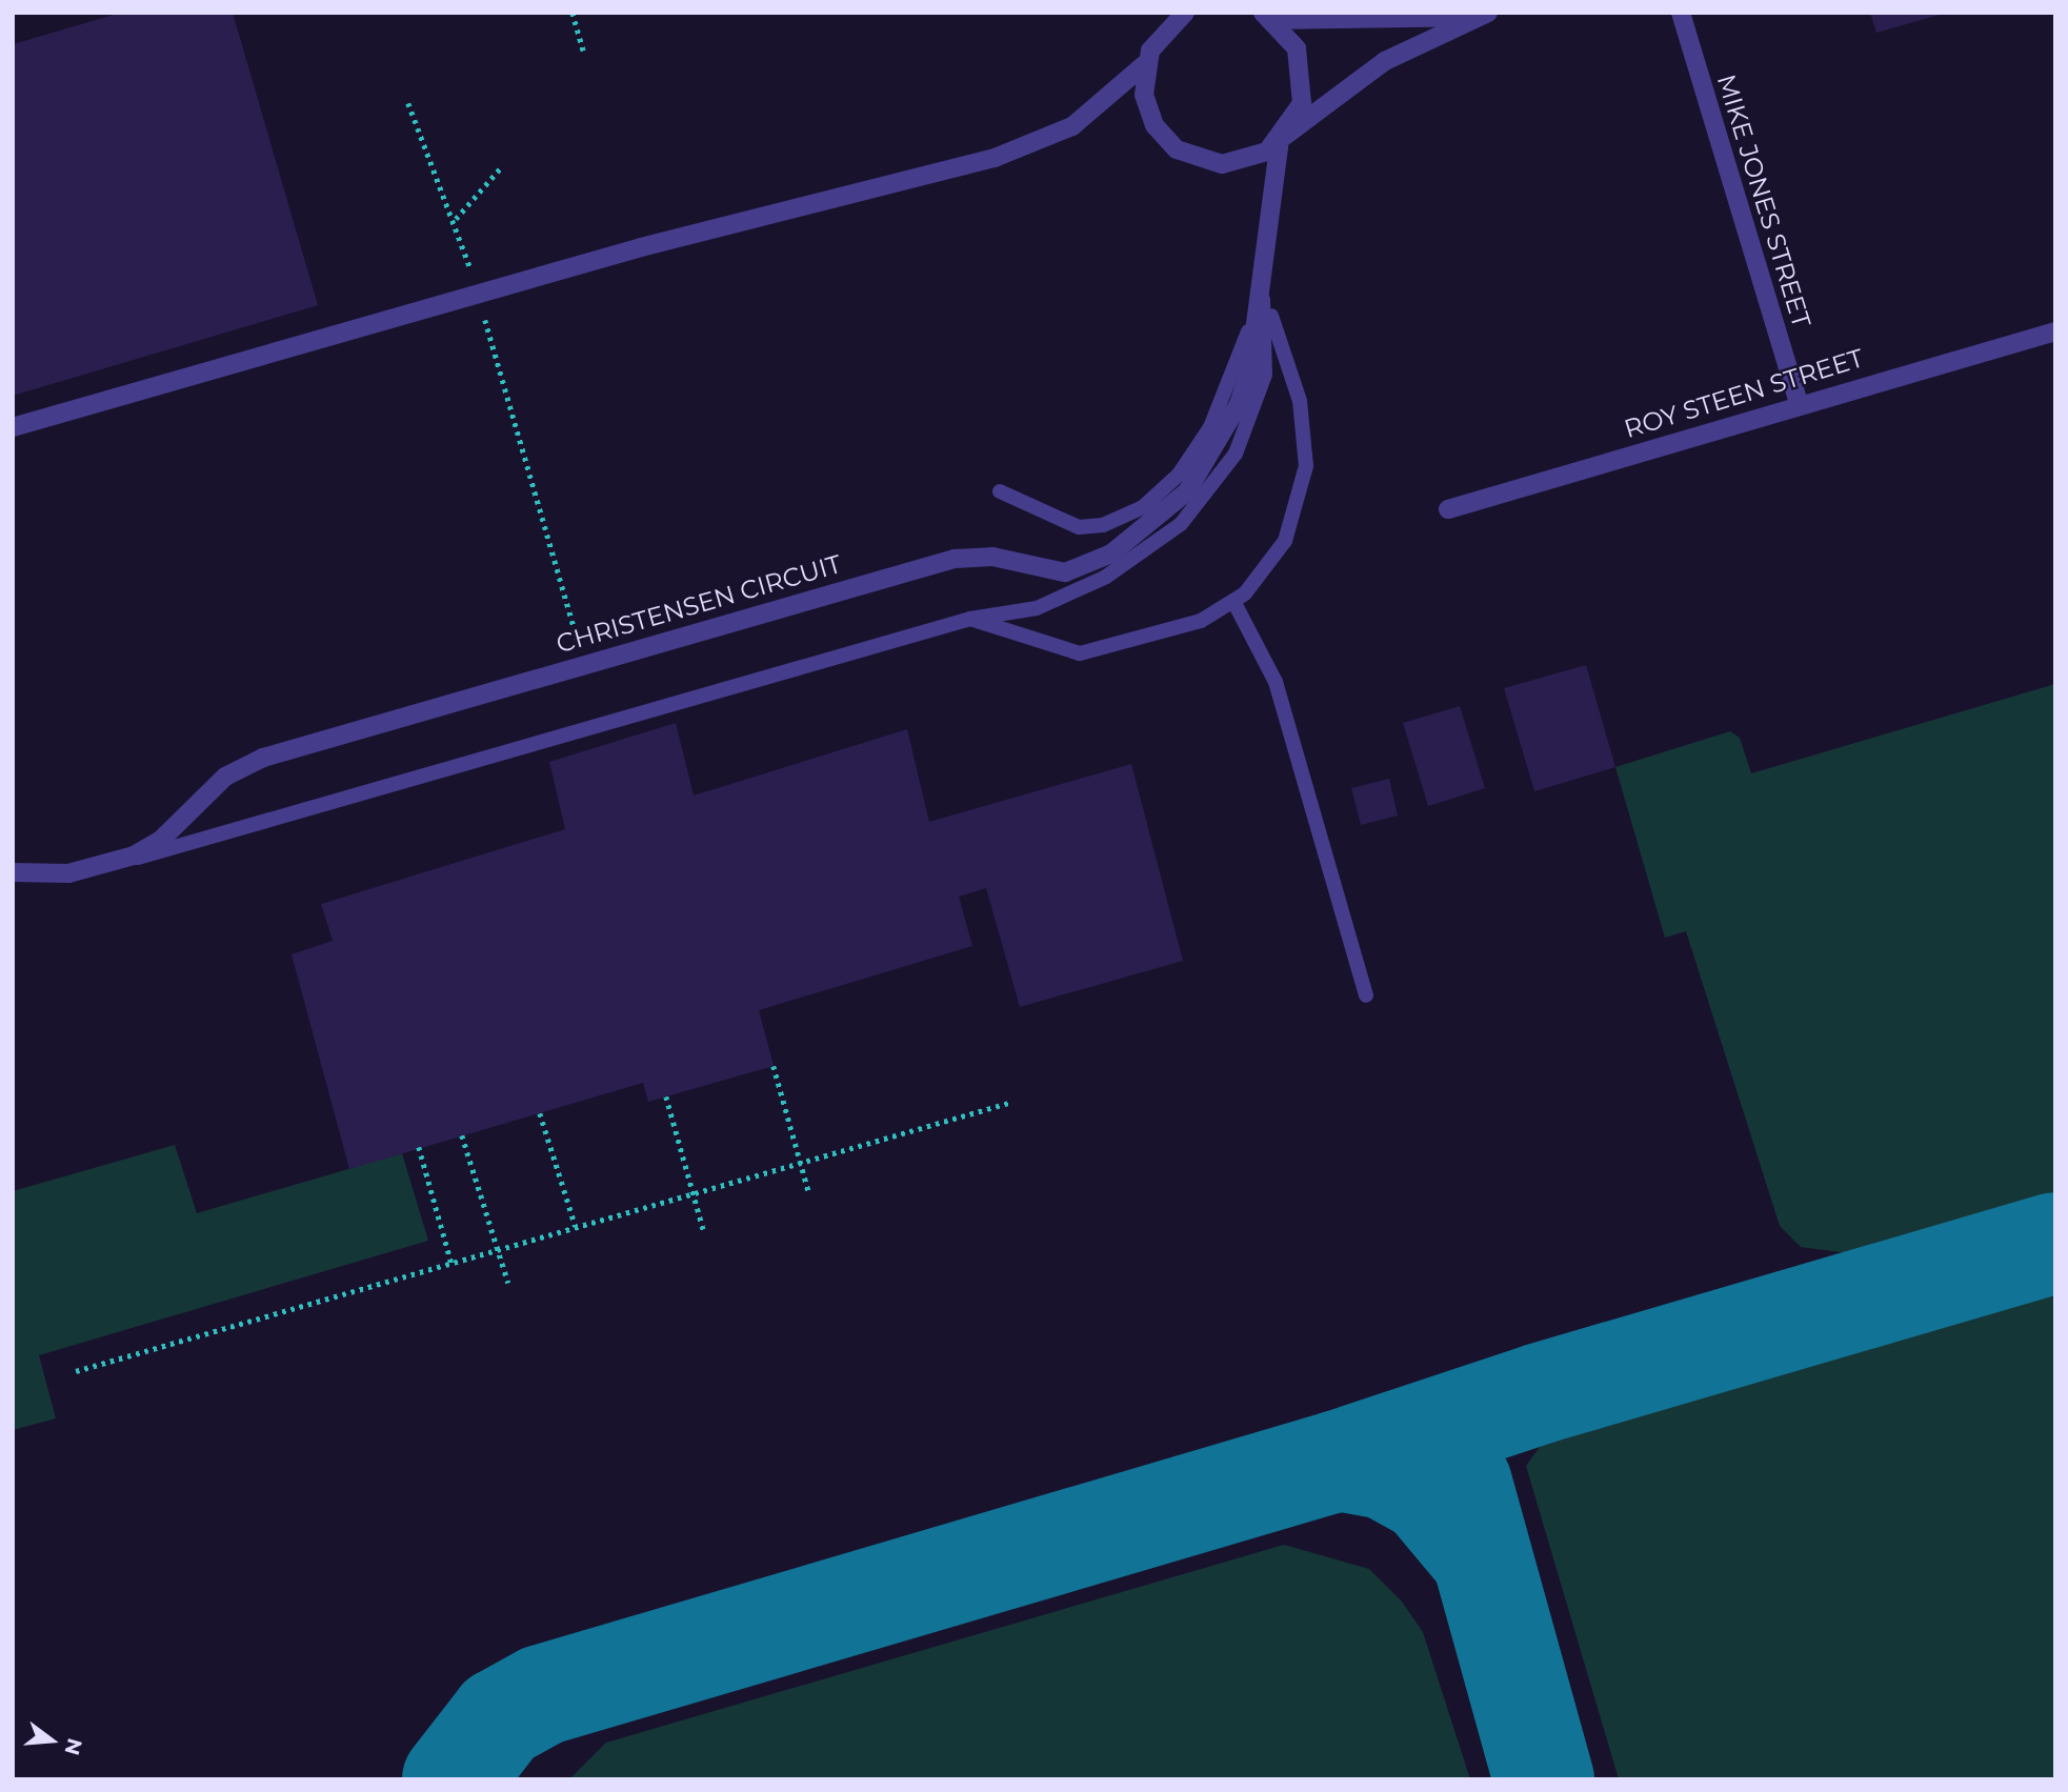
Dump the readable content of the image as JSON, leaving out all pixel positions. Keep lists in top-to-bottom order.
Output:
{
  "streets": {
    "street": ["MIKE JONES STREET", "ROY STEEN STREET", "CHRISTENSEN CIRCUIT"]
  },
  "crossings": [
    ["MIKE JONES STREET", "ROY STEEN STREET"]
  ],
  "north": "right"
}
